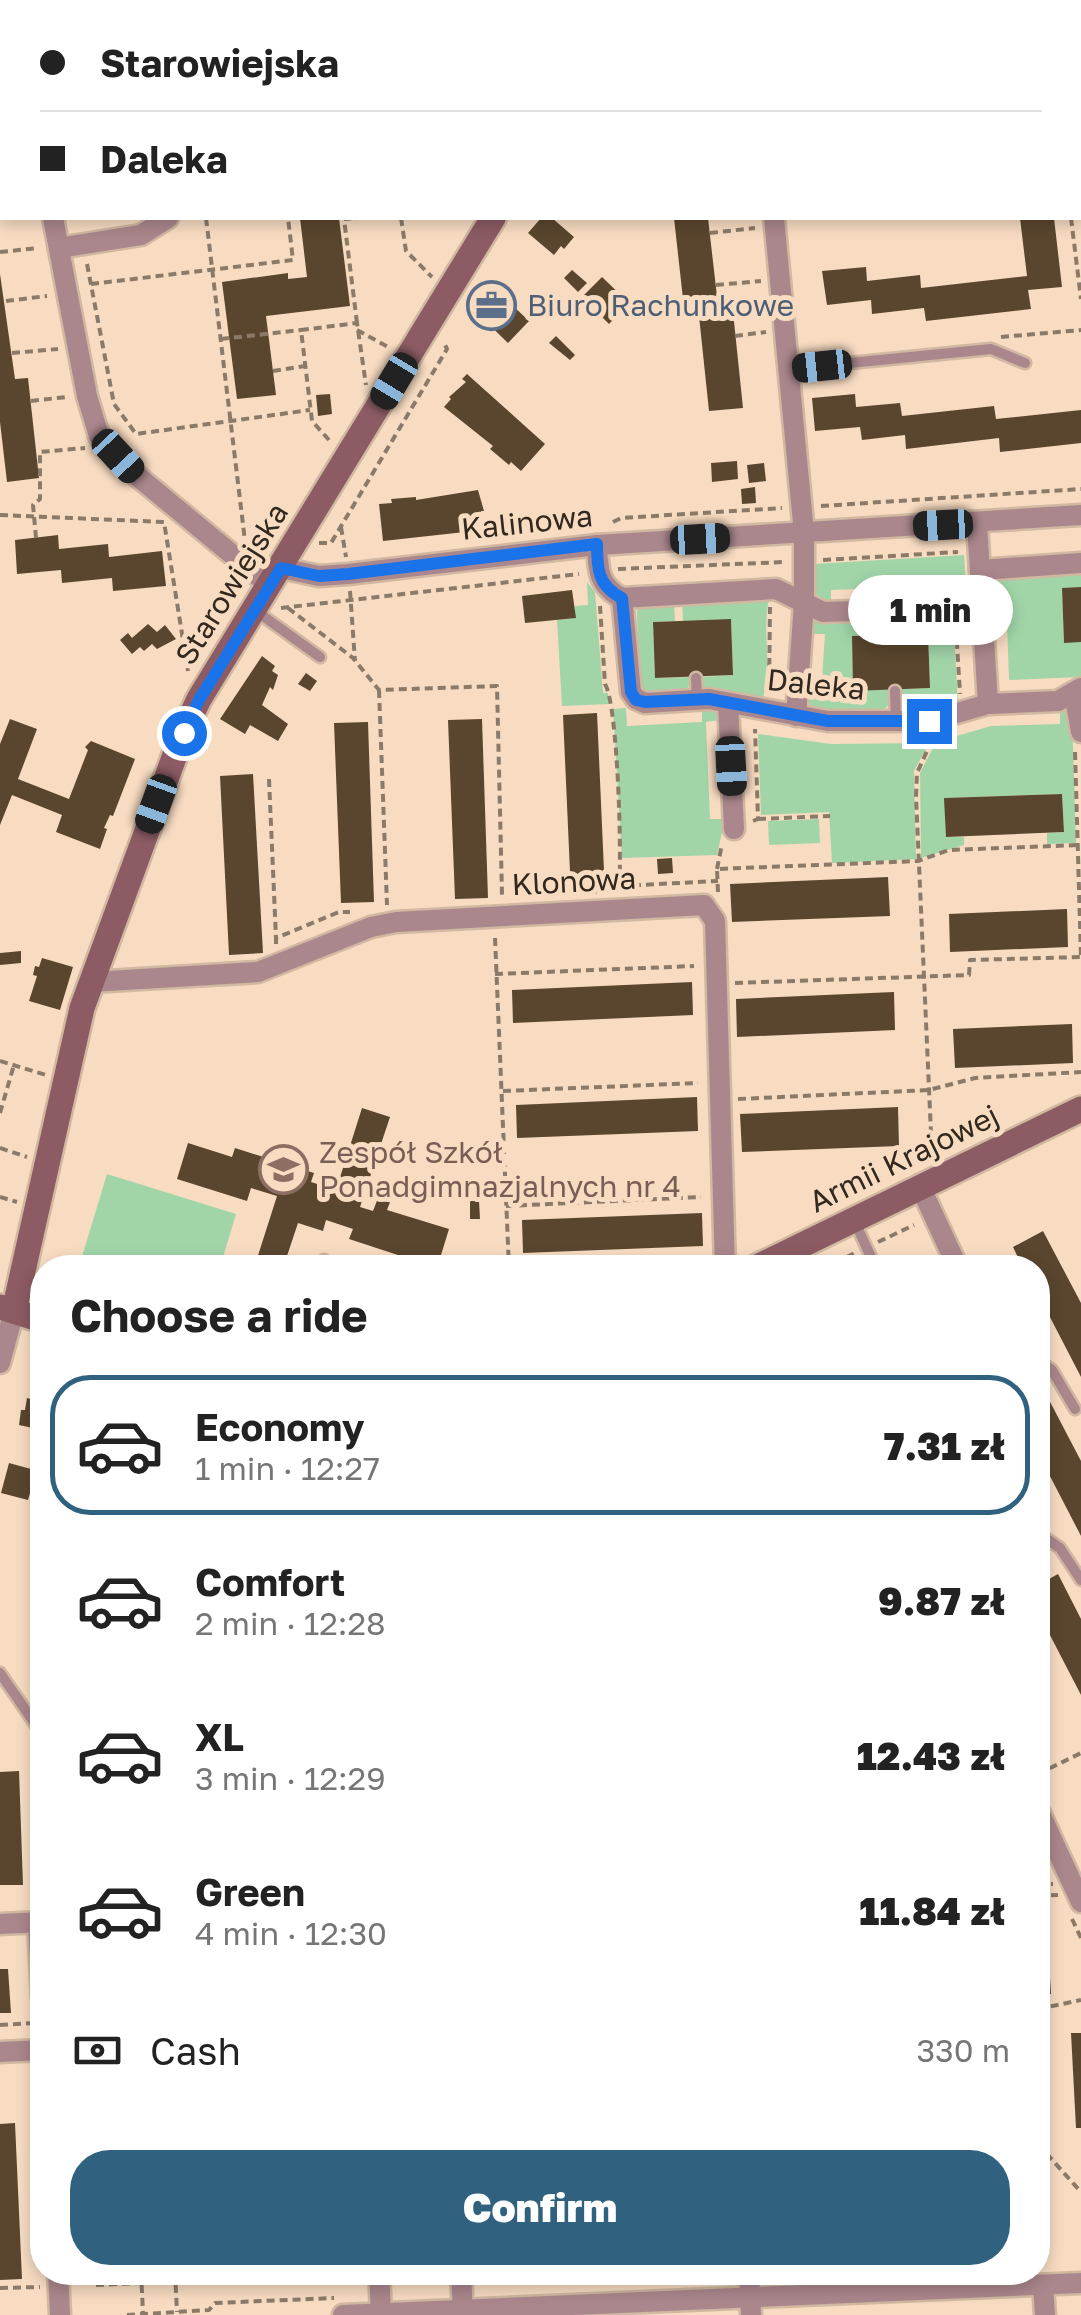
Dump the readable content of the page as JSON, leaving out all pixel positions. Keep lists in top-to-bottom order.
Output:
{
  "streets": {
    "street": [
      "Kalinowa",
      "Starowiejska",
      "Daleka",
      "Klonowa",
      "Armii Krajowej"
    ]
  },
  "crossings": [
    ["Kalinowa", "Starowiejska"],
    ["Starowiejska", "Klonowa"]
  ],
  "places": {
    "office": ["Biuro Rachunkowe"],
    "school or university": ["Zespół Szkół Ponadgimnazjalnych nr 4"]
  },
  "page": {
    "banner": ["Starowiejska", "Daleka"],
    "bubble": "1 min",
    "heading": "Choose a ride",
    "list": [
      {
        "name": "Economy",
        "note": "1 min · 12:27",
        "value": "7.31 zł"
      },
      {
        "name": "Comfort",
        "note": "2 min · 12:28",
        "value": "9.87 zł"
      },
      {
        "name": "XL",
        "note": "3 min · 12:29",
        "value": "12.43 zł"
      },
      {
        "name": "Green",
        "note": "4 min · 12:30",
        "value": "11.84 zł"
      }
    ],
    "pay": ["Cash", "330 m"],
    "buttons": "Confirm"
  }
}
